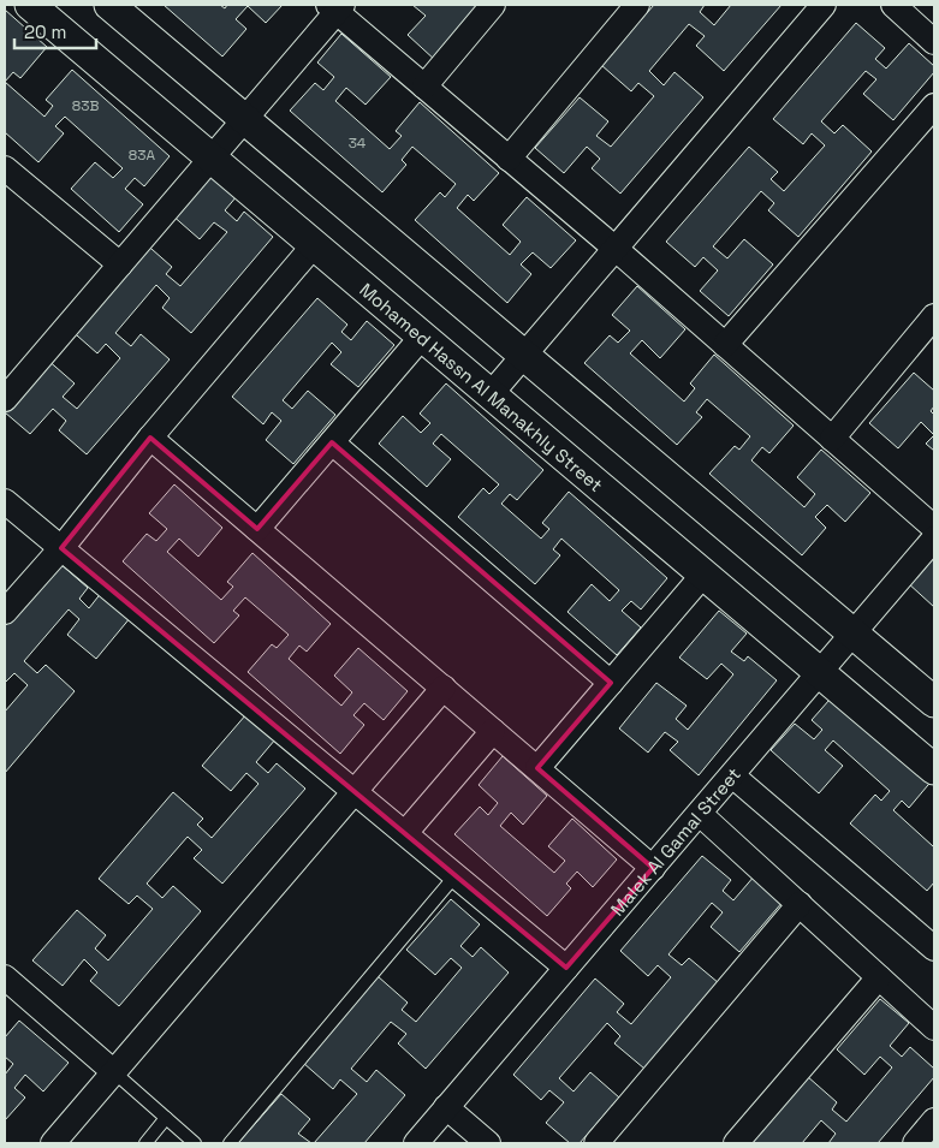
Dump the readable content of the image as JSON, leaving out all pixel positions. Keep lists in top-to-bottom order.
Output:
{
  "streets": {
    "street": ["Mohamed Hassn Al Manakhly Street", "Malek Al Gamal Street"]
  },
  "crossings": [
    ["Mohamed Hassn Al Manakhly Street", "Malek Al Gamal Street"]
  ],
  "house_numbers": ["83B", "34", "83A"],
  "scale_bar": "20 m"
}
